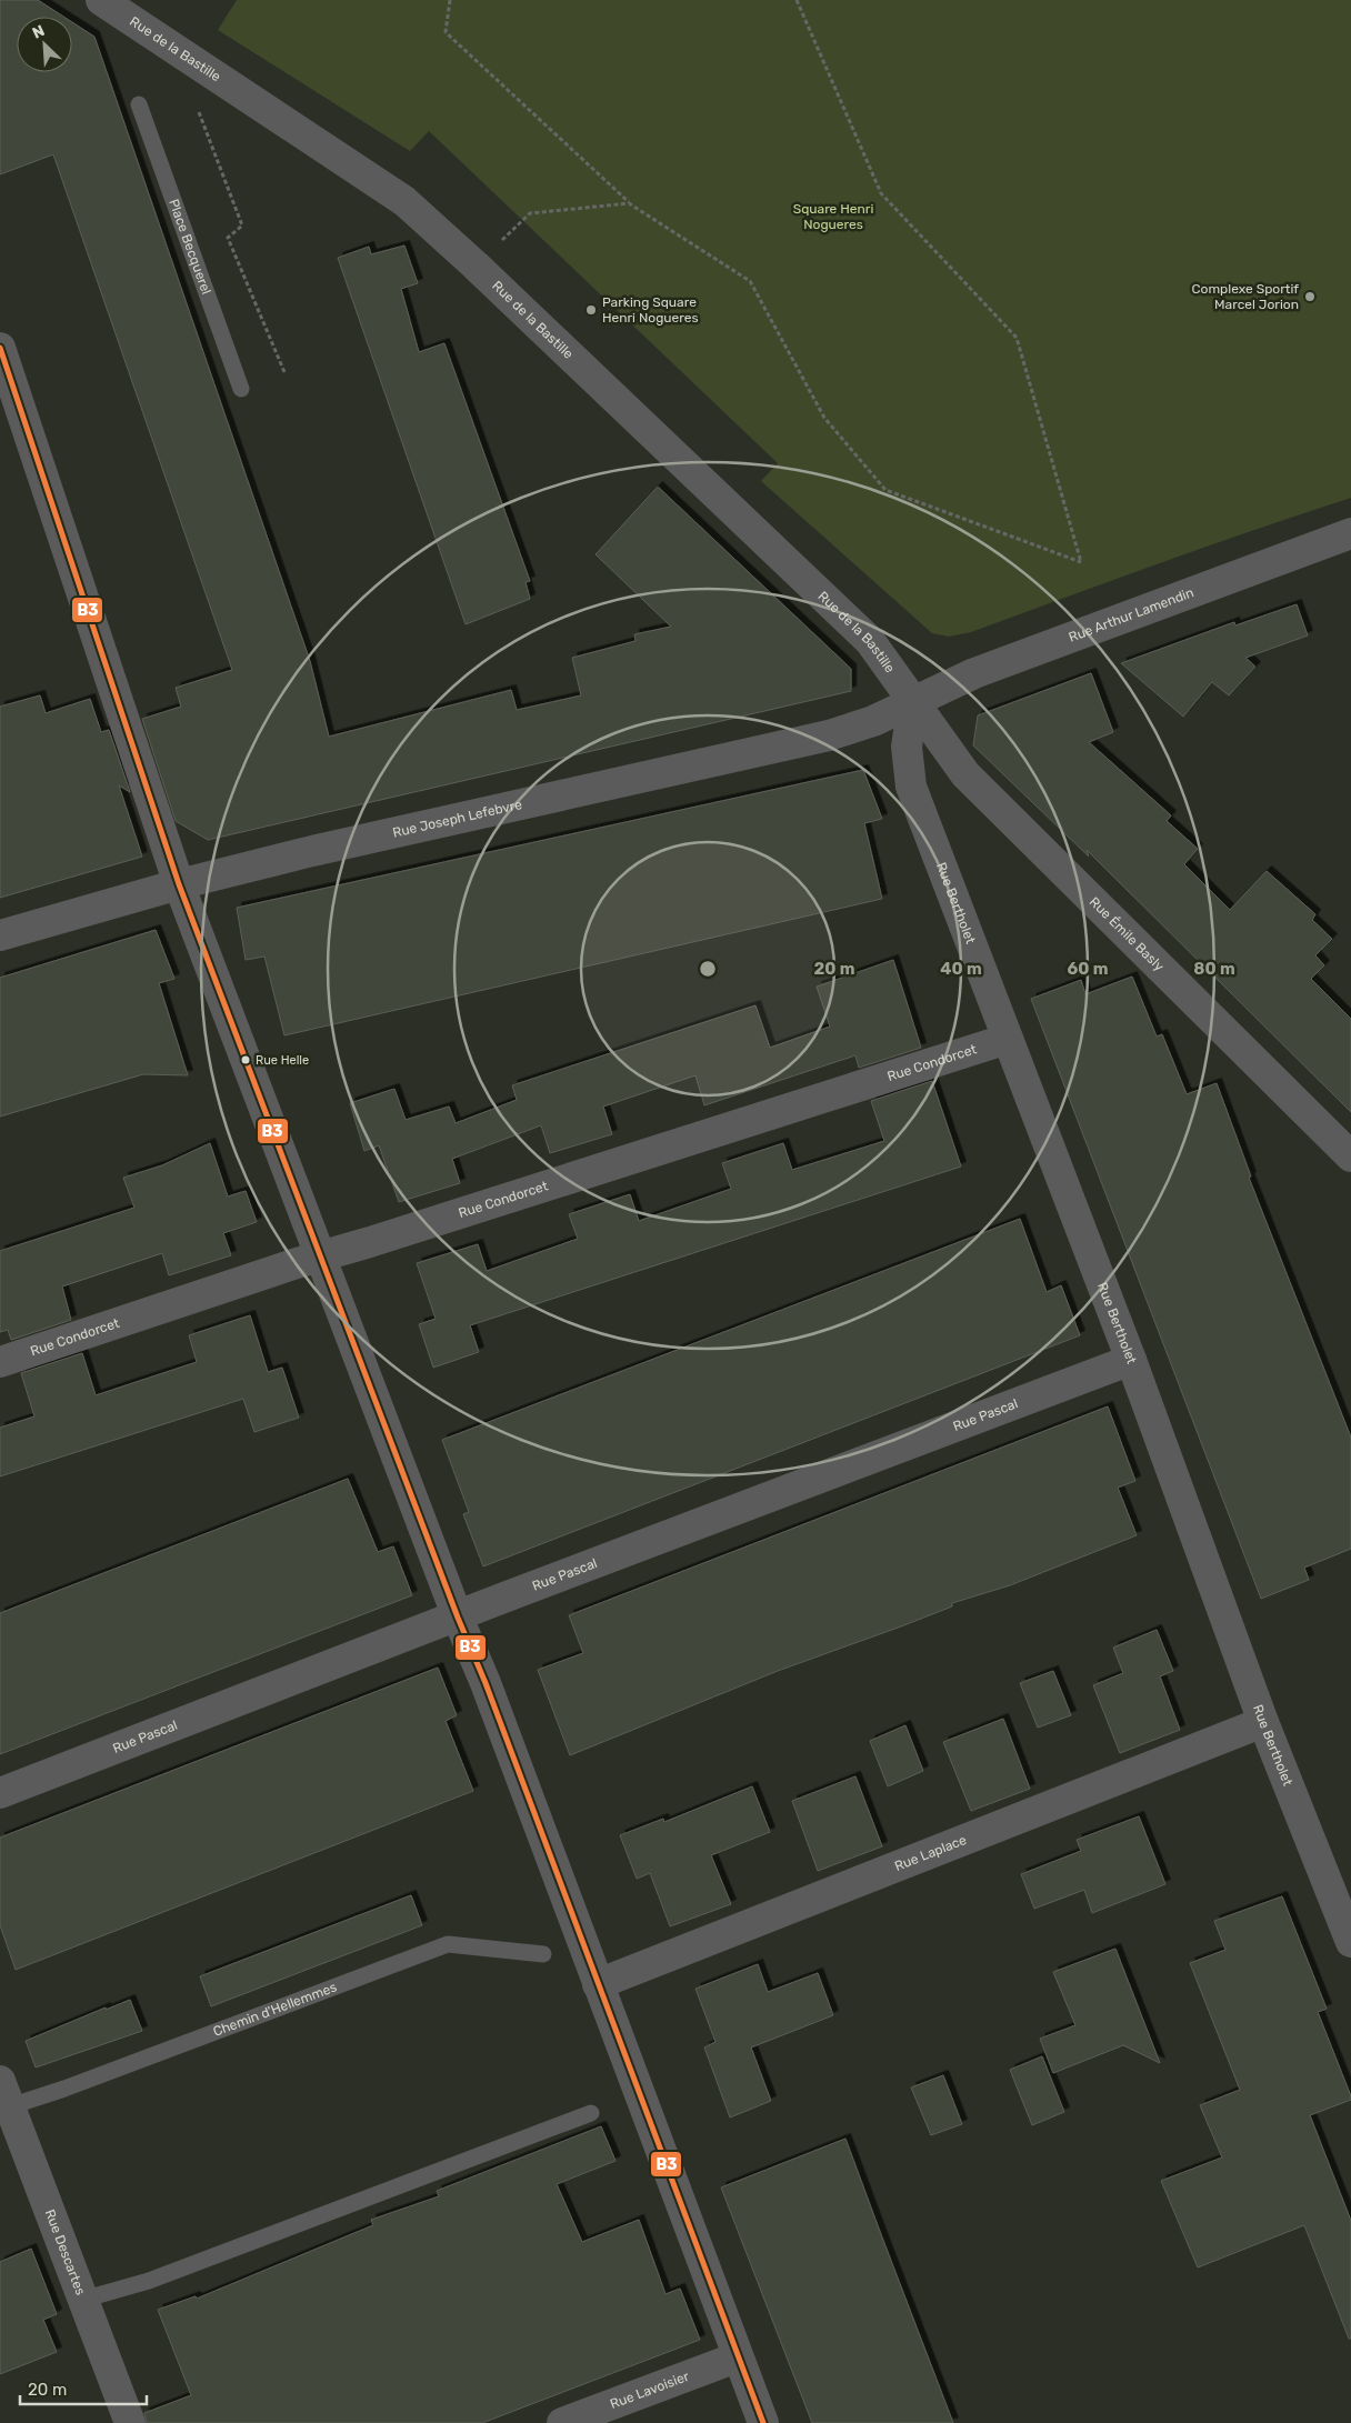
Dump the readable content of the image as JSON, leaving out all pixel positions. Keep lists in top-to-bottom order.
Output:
{
  "streets": {
    "street": [
      "Rue de la Bastille",
      "Rue Arthur Lamendin",
      "Rue Joseph Lefebvre",
      "Rue Bertholet",
      "Rue Émile Basly",
      "Rue Condorcet",
      "Rue Pascal",
      "Rue Laplace",
      "Rue Descartes",
      "Rue Lavoisier"
    ],
    "lane": ["Place Becquerel", "Chemin d'Hellemmes"]
  },
  "crossings": [
    ["Rue de la Bastille", "Rue Arthur Lamendin"],
    ["Rue de la Bastille", "Rue Joseph Lefebvre"],
    ["Rue de la Bastille", "Rue Bertholet"],
    ["Rue de la Bastille", "Rue Émile Basly"],
    ["Rue Arthur Lamendin", "Rue Joseph Lefebvre"],
    ["Rue Arthur Lamendin", "Rue Bertholet"],
    ["Rue Arthur Lamendin", "Rue Émile Basly"],
    ["Rue Joseph Lefebvre", "Rue Bertholet"],
    ["Rue Joseph Lefebvre", "Rue Émile Basly"],
    ["Rue Bertholet", "Rue Émile Basly"],
    ["Rue Bertholet", "Rue Condorcet"],
    ["Rue Bertholet", "Rue Pascal"],
    ["Rue Bertholet", "Rue Laplace"],
    ["Chemin d'Hellemmes", "Rue Descartes"]
  ],
  "parks": ["Square Henri Nogueres"],
  "places": ["Complexe Sportif Marcel Jorion", "Parking Square Henri Nogueres", "Rue Helle"],
  "lines": ["transit line B3"],
  "scale_bar": "20 m",
  "north": "top left",
  "rings": [
    "20 m",
    "40 m",
    "60 m",
    "80 m"
  ]
}
